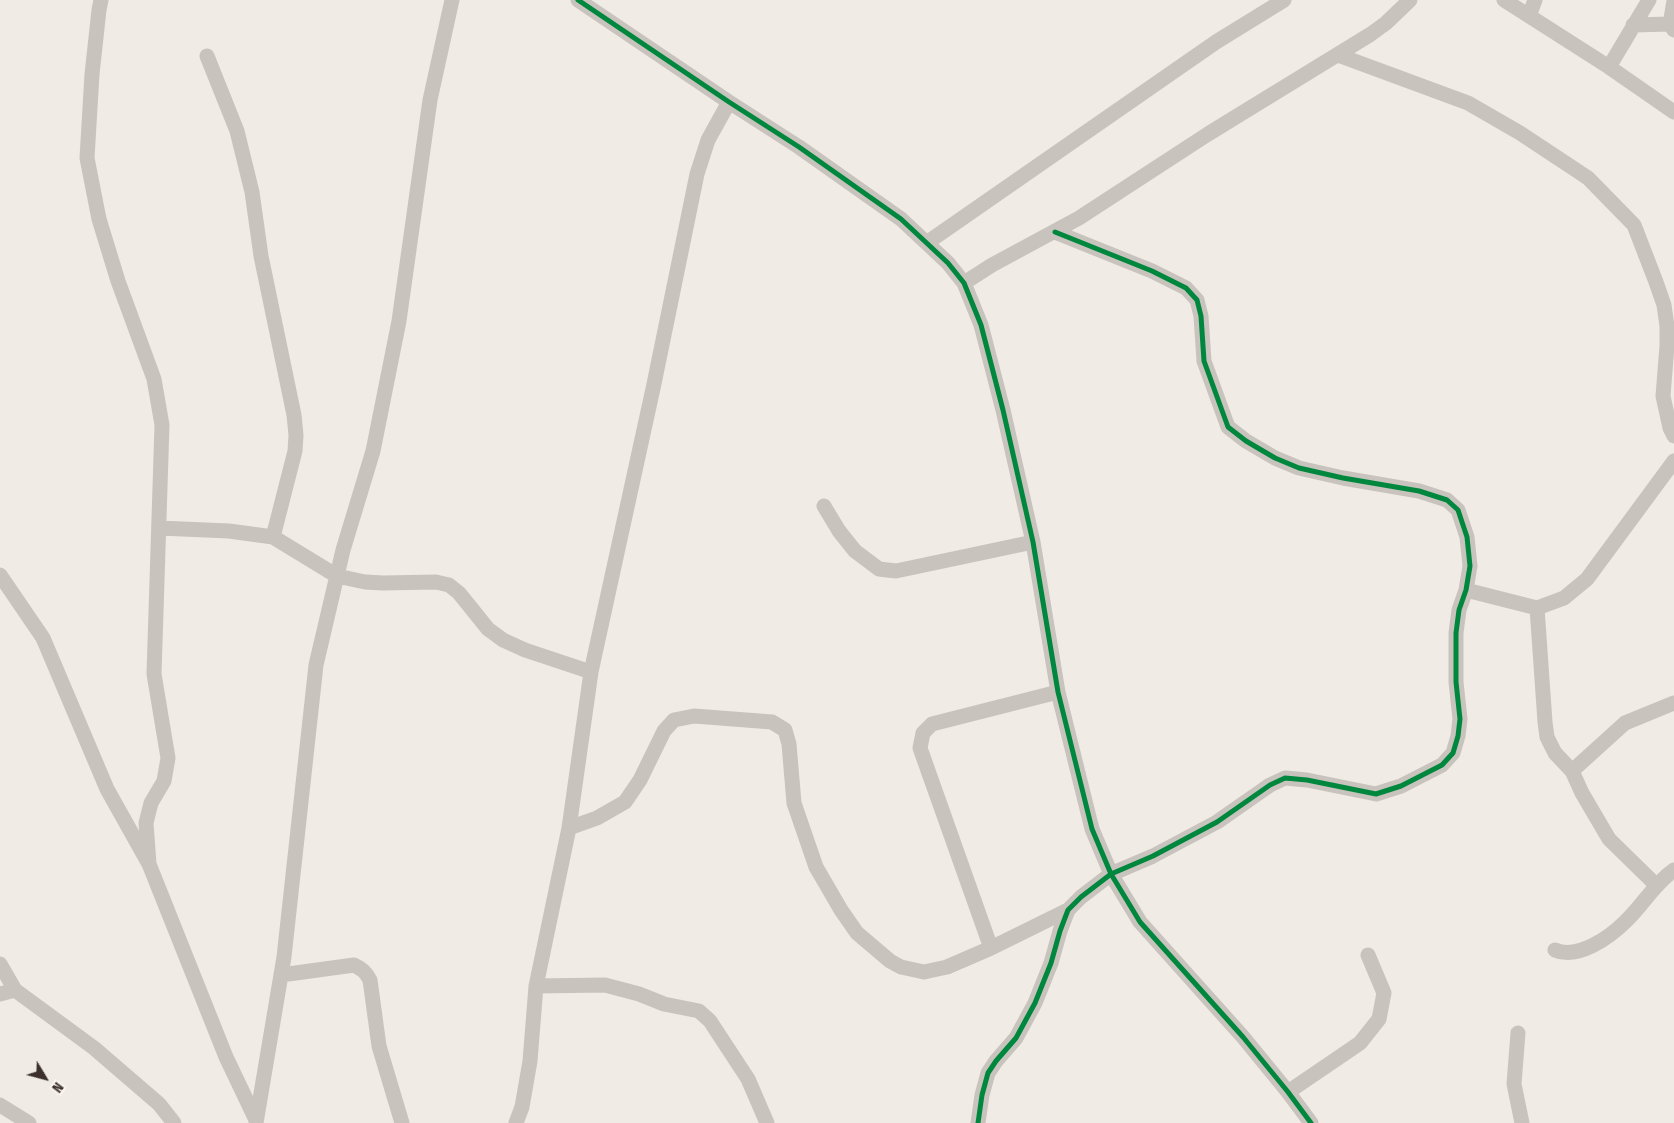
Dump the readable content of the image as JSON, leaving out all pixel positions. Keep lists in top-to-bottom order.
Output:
{
  "north": "bottom right"
}
